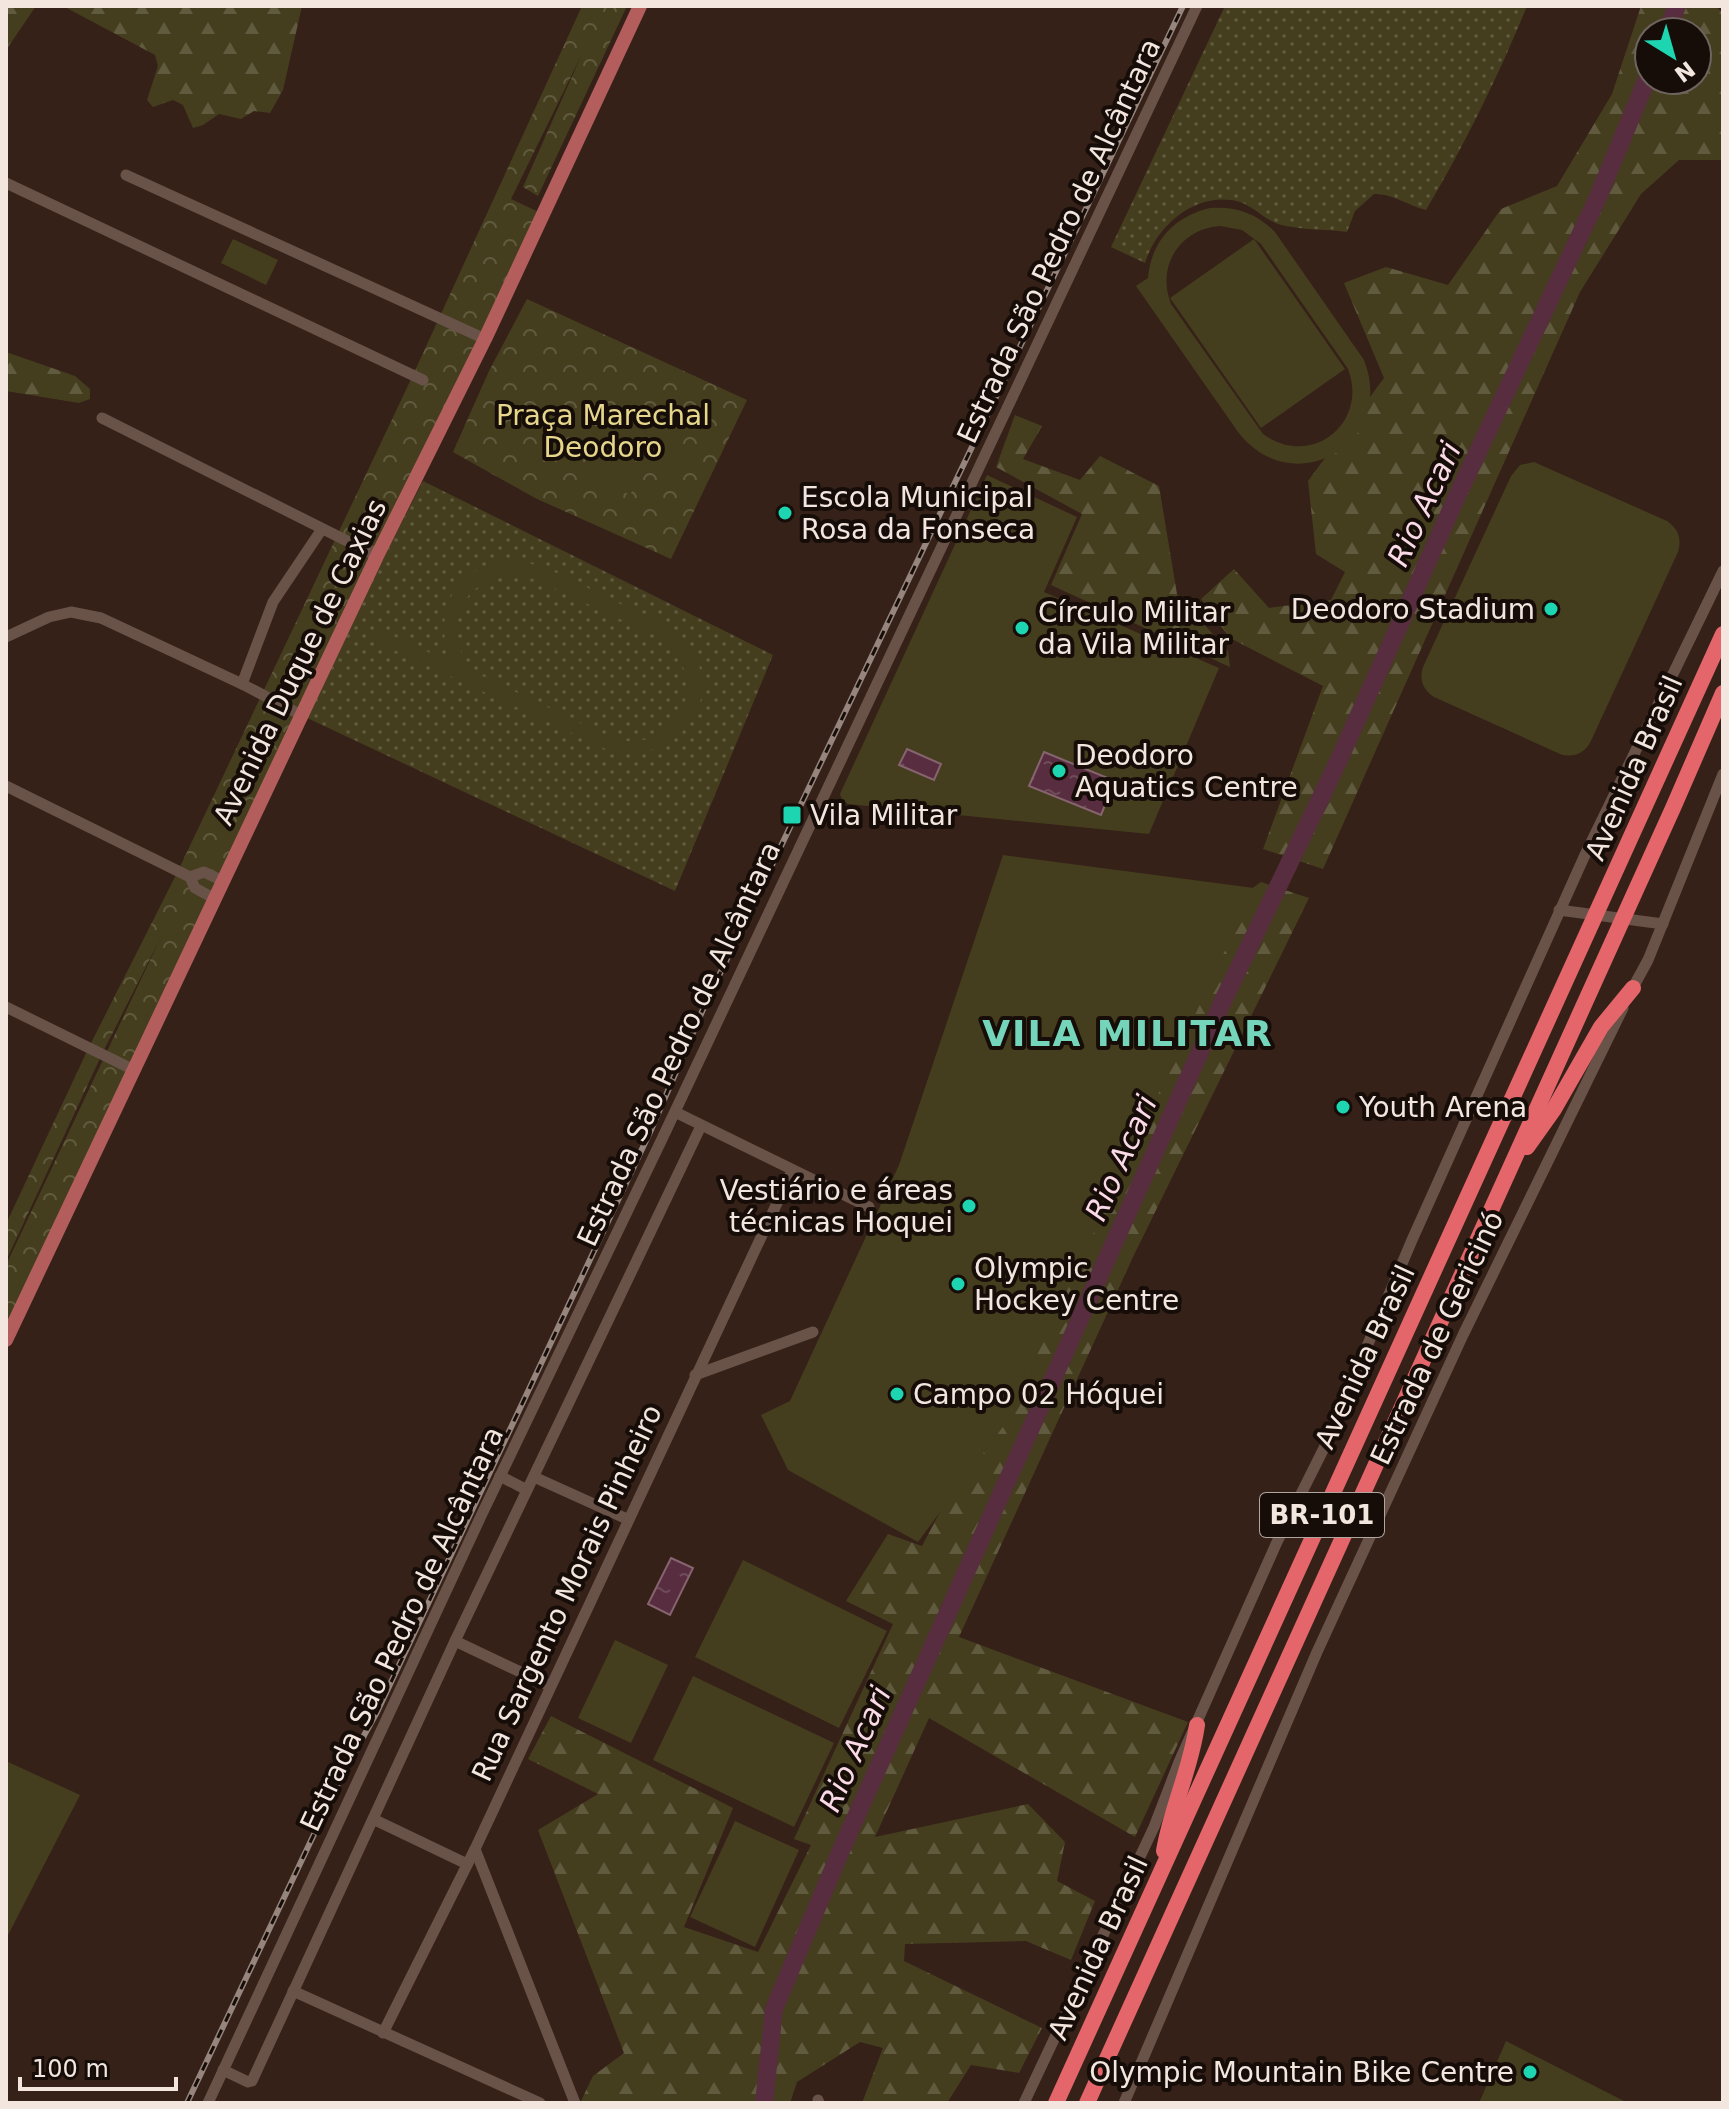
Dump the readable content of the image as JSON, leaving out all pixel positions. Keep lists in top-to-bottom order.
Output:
{
  "streets": {
    "highway": ["Avenida Brasil", "BR-101"],
    "main road": ["Avenida Duque de Caxias"],
    "street": ["Estrada São Pedro de Alcântara", "Estrada de Gericinó", "Rua Sargento Morais Pinheiro"]
  },
  "districts": ["VILA MILITAR"],
  "water": ["Rio Acari"],
  "parks": ["Praça Marechal Deodoro"],
  "places": {
    "other": [
      "Escola Municipal Rosa da Fonseca",
      "Deodoro Stadium",
      "Círculo Militar da Vila Militar",
      "Deodoro Aquatics Centre",
      "Youth Arena",
      "Vestiário e áreas técnicas Hoquei",
      "Olympic Hockey Centre",
      "Campo 02 Hóquei",
      "Olympic Mountain Bike Centre"
    ],
    "transit": ["Vila Militar"]
  },
  "scale_bar": "100 m",
  "north": "bottom right"
}
